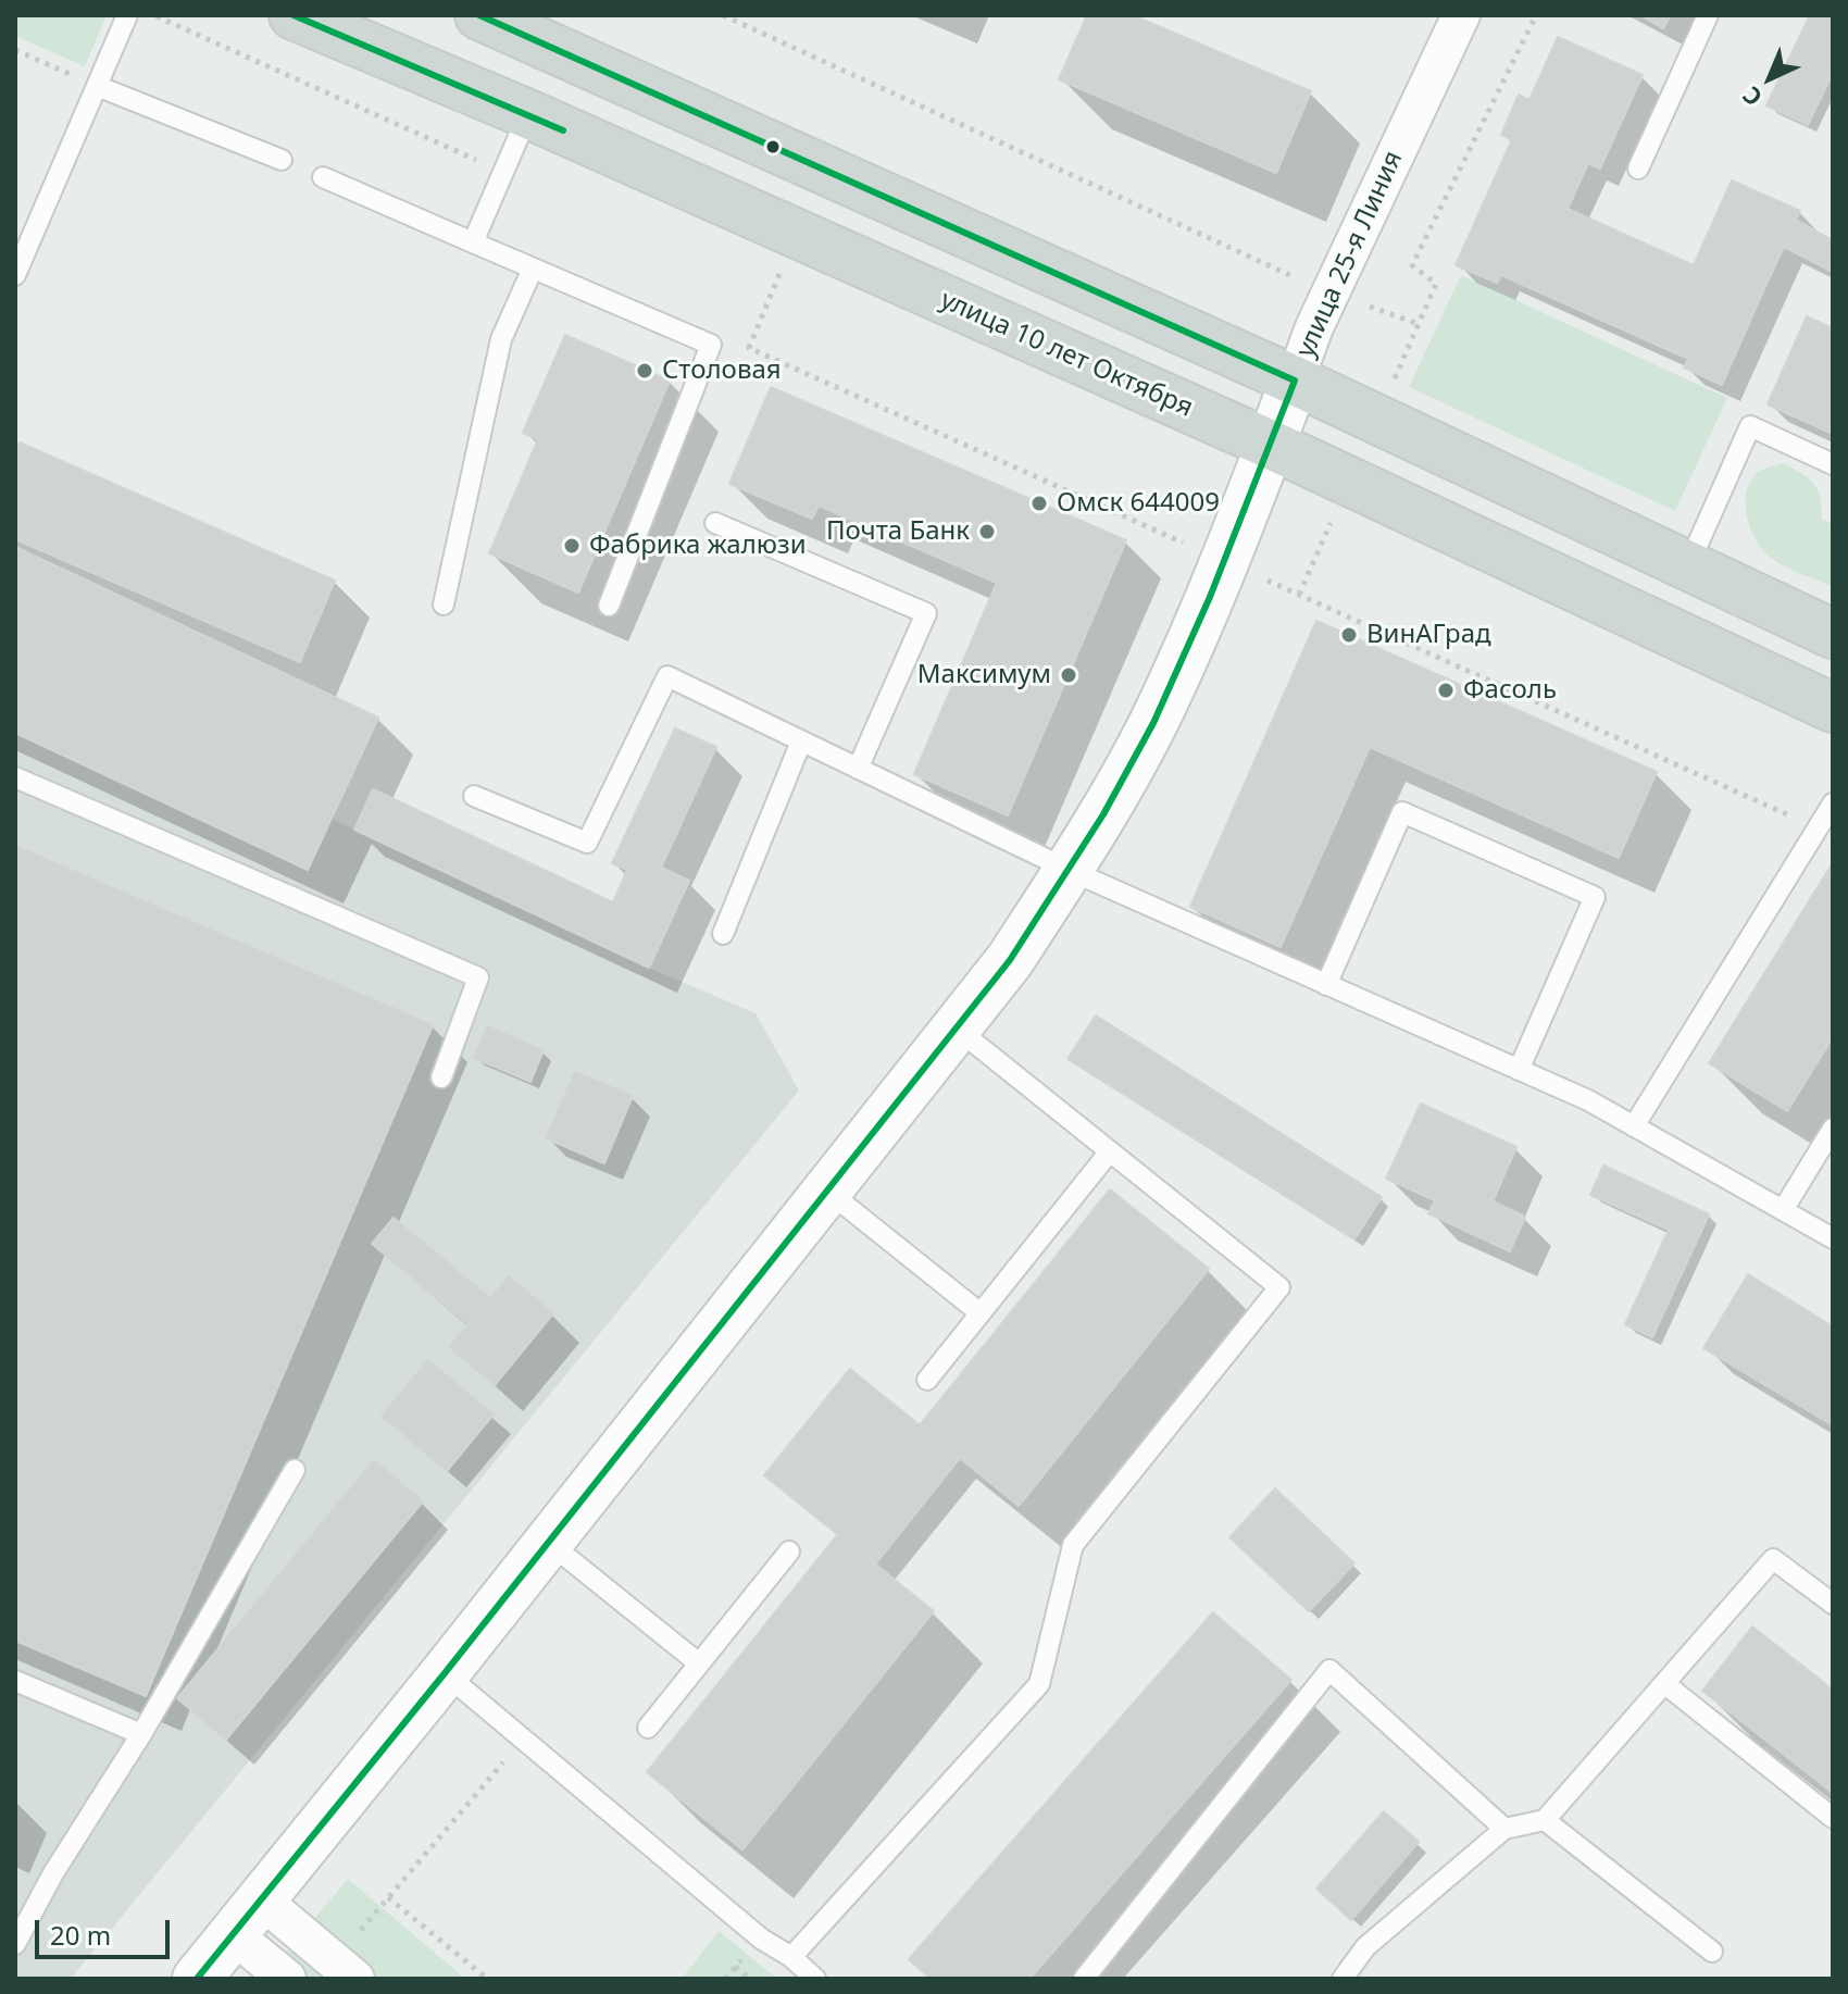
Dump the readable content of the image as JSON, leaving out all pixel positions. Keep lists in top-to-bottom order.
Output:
{
  "streets": {
    "main road": ["улица 25-я Линия", "улица 10 лет Октября"]
  },
  "crossings": [
    ["улица 25-я Линия", "улица 10 лет Октября"]
  ],
  "places": [
    "Столовая",
    "Омск 644009",
    "Почта Банк",
    "Фабрика жалюзи",
    "ВинАГрад",
    "Максимум",
    "Фасоль"
  ],
  "scale_bar": "20 m",
  "north": "bottom left"
}
